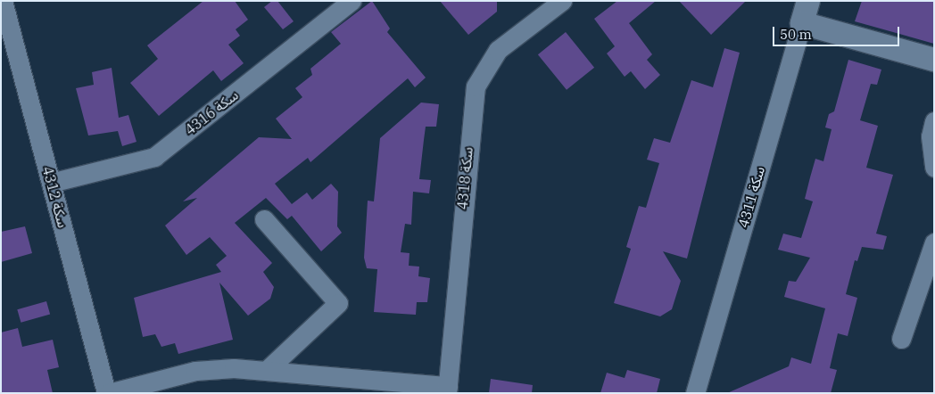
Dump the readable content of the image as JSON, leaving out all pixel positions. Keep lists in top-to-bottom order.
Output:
{
  "streets": {
    "street": [
      "سكة 4316",
      "سكة 4318",
      "سكة 4312",
      "سكة 4311"
    ]
  },
  "crossings": [
    ["سكة 4316", "سكة 4312"]
  ],
  "scale_bar": "50 m"
}
